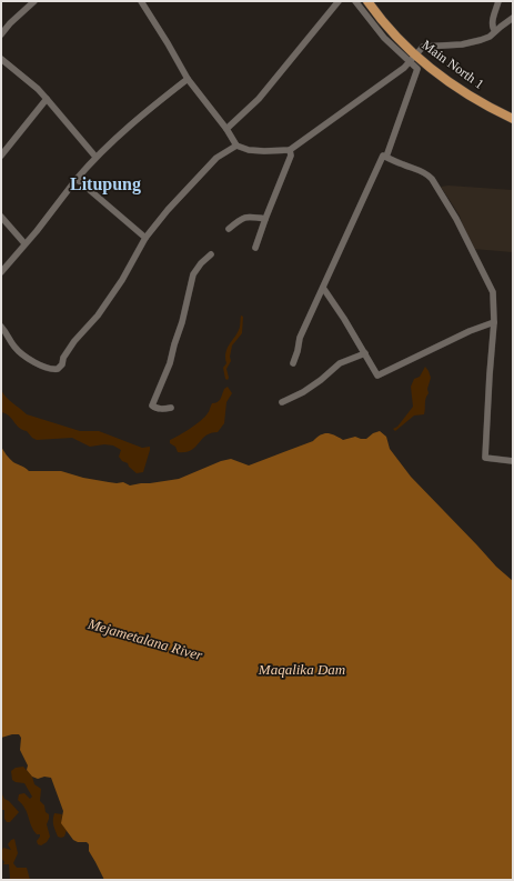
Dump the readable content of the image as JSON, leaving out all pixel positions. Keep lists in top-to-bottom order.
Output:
{
  "streets": {
    "main road": ["Main North 1"]
  },
  "districts": ["Litupung"],
  "water": ["Mejametalana River", "Maqalika Dam"]
}
